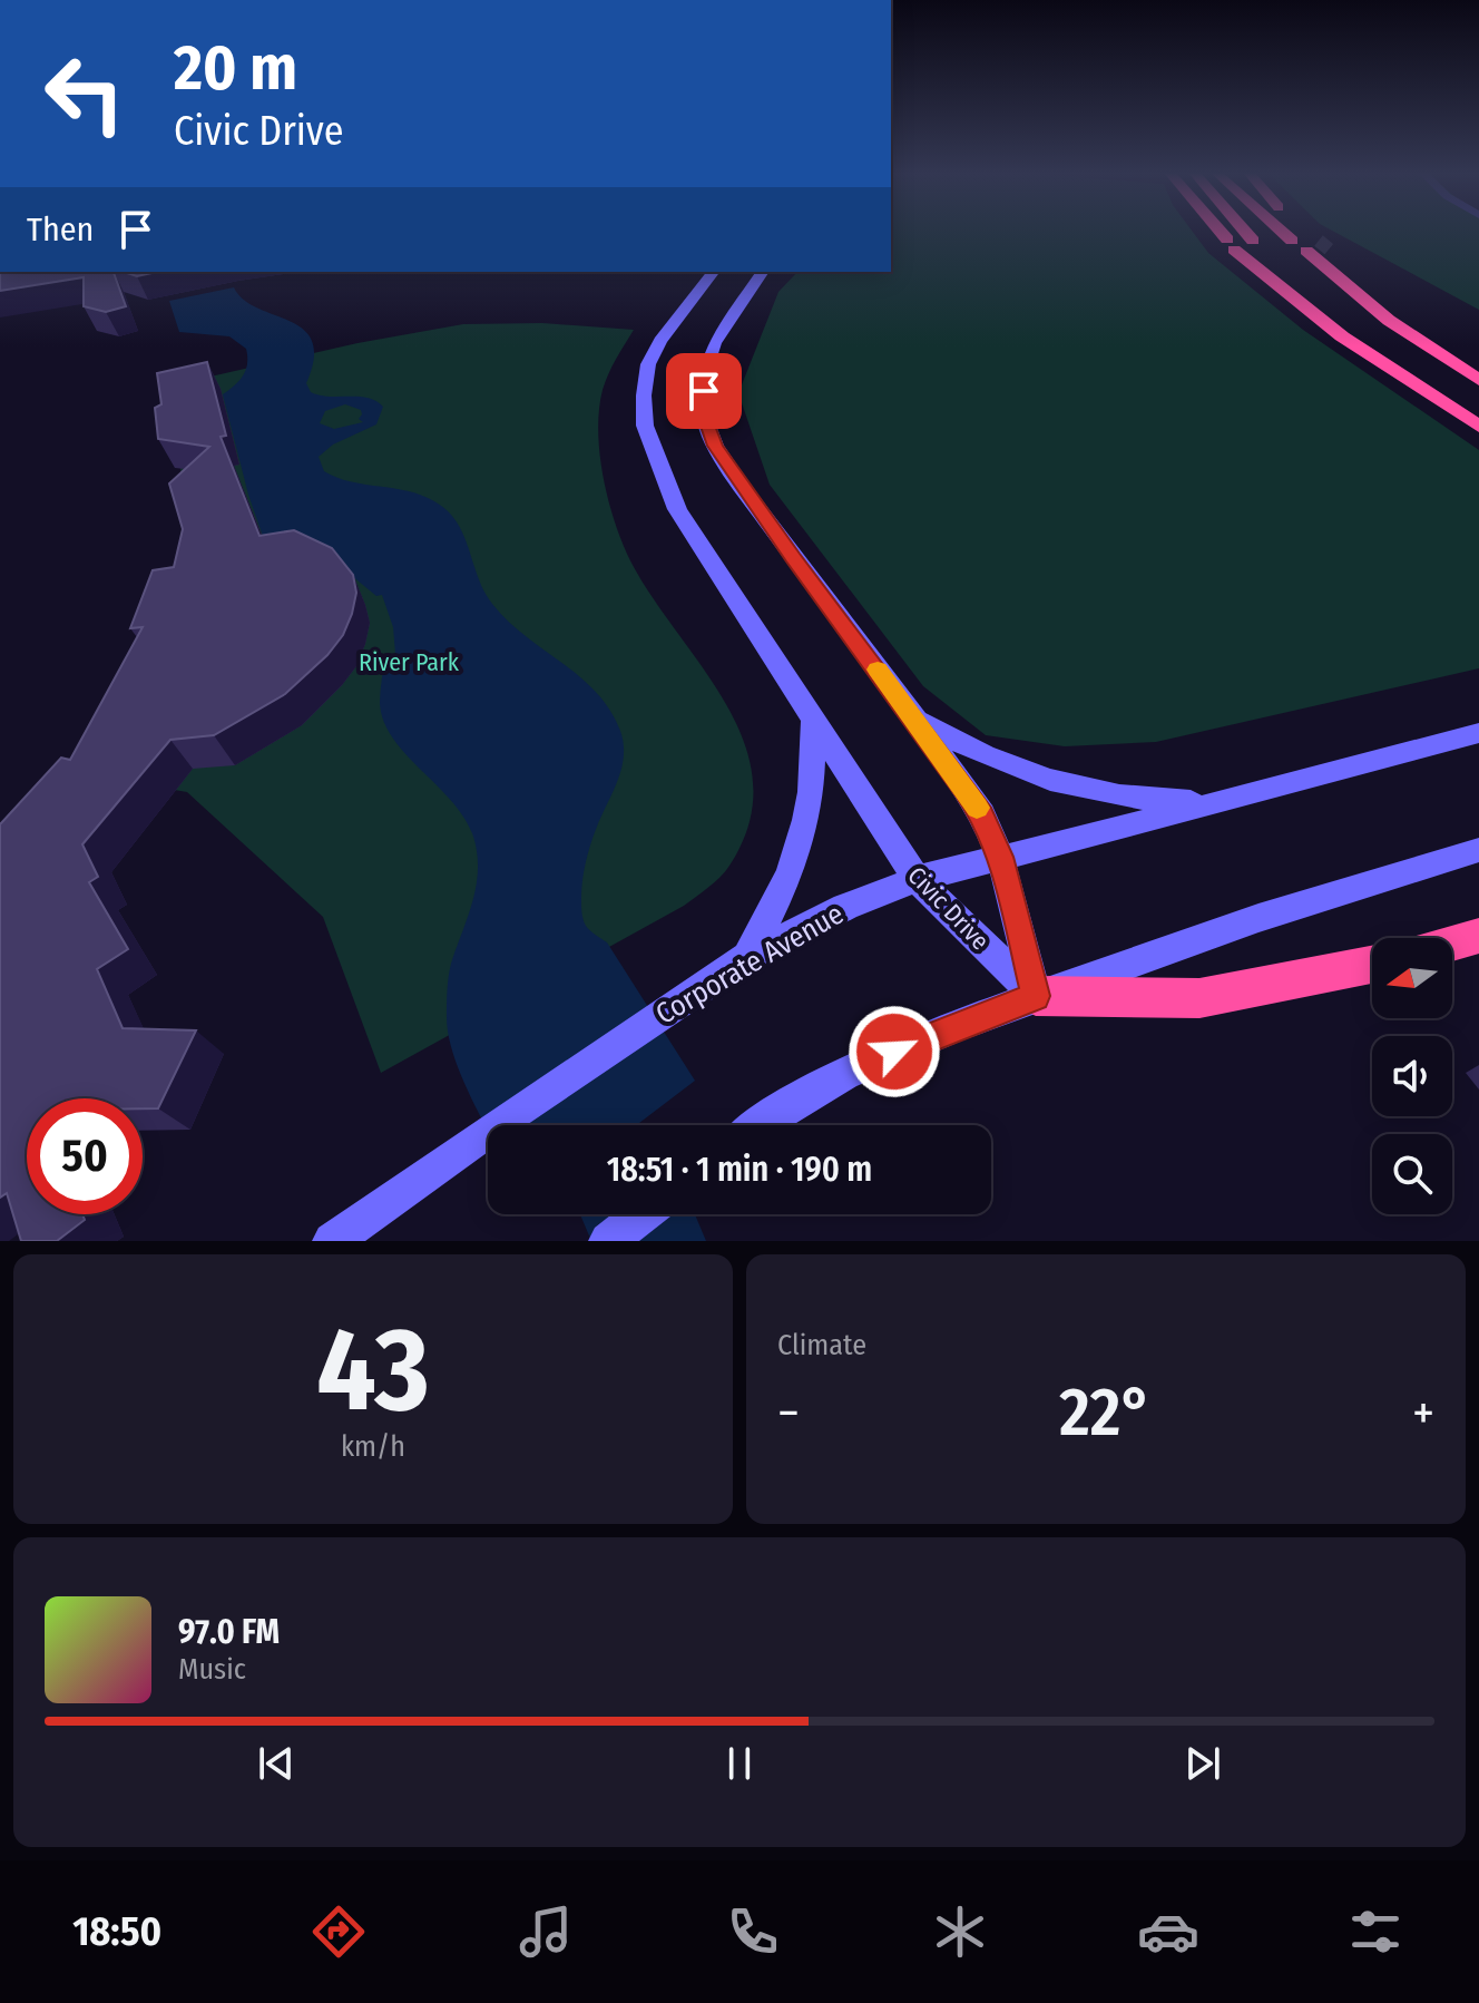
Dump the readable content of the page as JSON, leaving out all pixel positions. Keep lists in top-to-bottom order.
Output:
{
  "streets": {
    "main road": ["Civic Drive", "Corporate Avenue"]
  },
  "crossings": [
    ["Civic Drive", "Corporate Avenue"]
  ],
  "parks": ["River Park"],
  "north": "left",
  "page": {
    "turn": ["20 m", "Civic Drive"],
    "then": "Then",
    "limit": "50",
    "trip": "18:51 · 1 min · 190 m",
    "tile": [
      ["43", "km/h"],
      "Climate"
    ],
    "heat": ["−", "22°", "+"],
    "song": ["97.0 FM", "Music"],
    "tabs": "18:50"
  }
}
